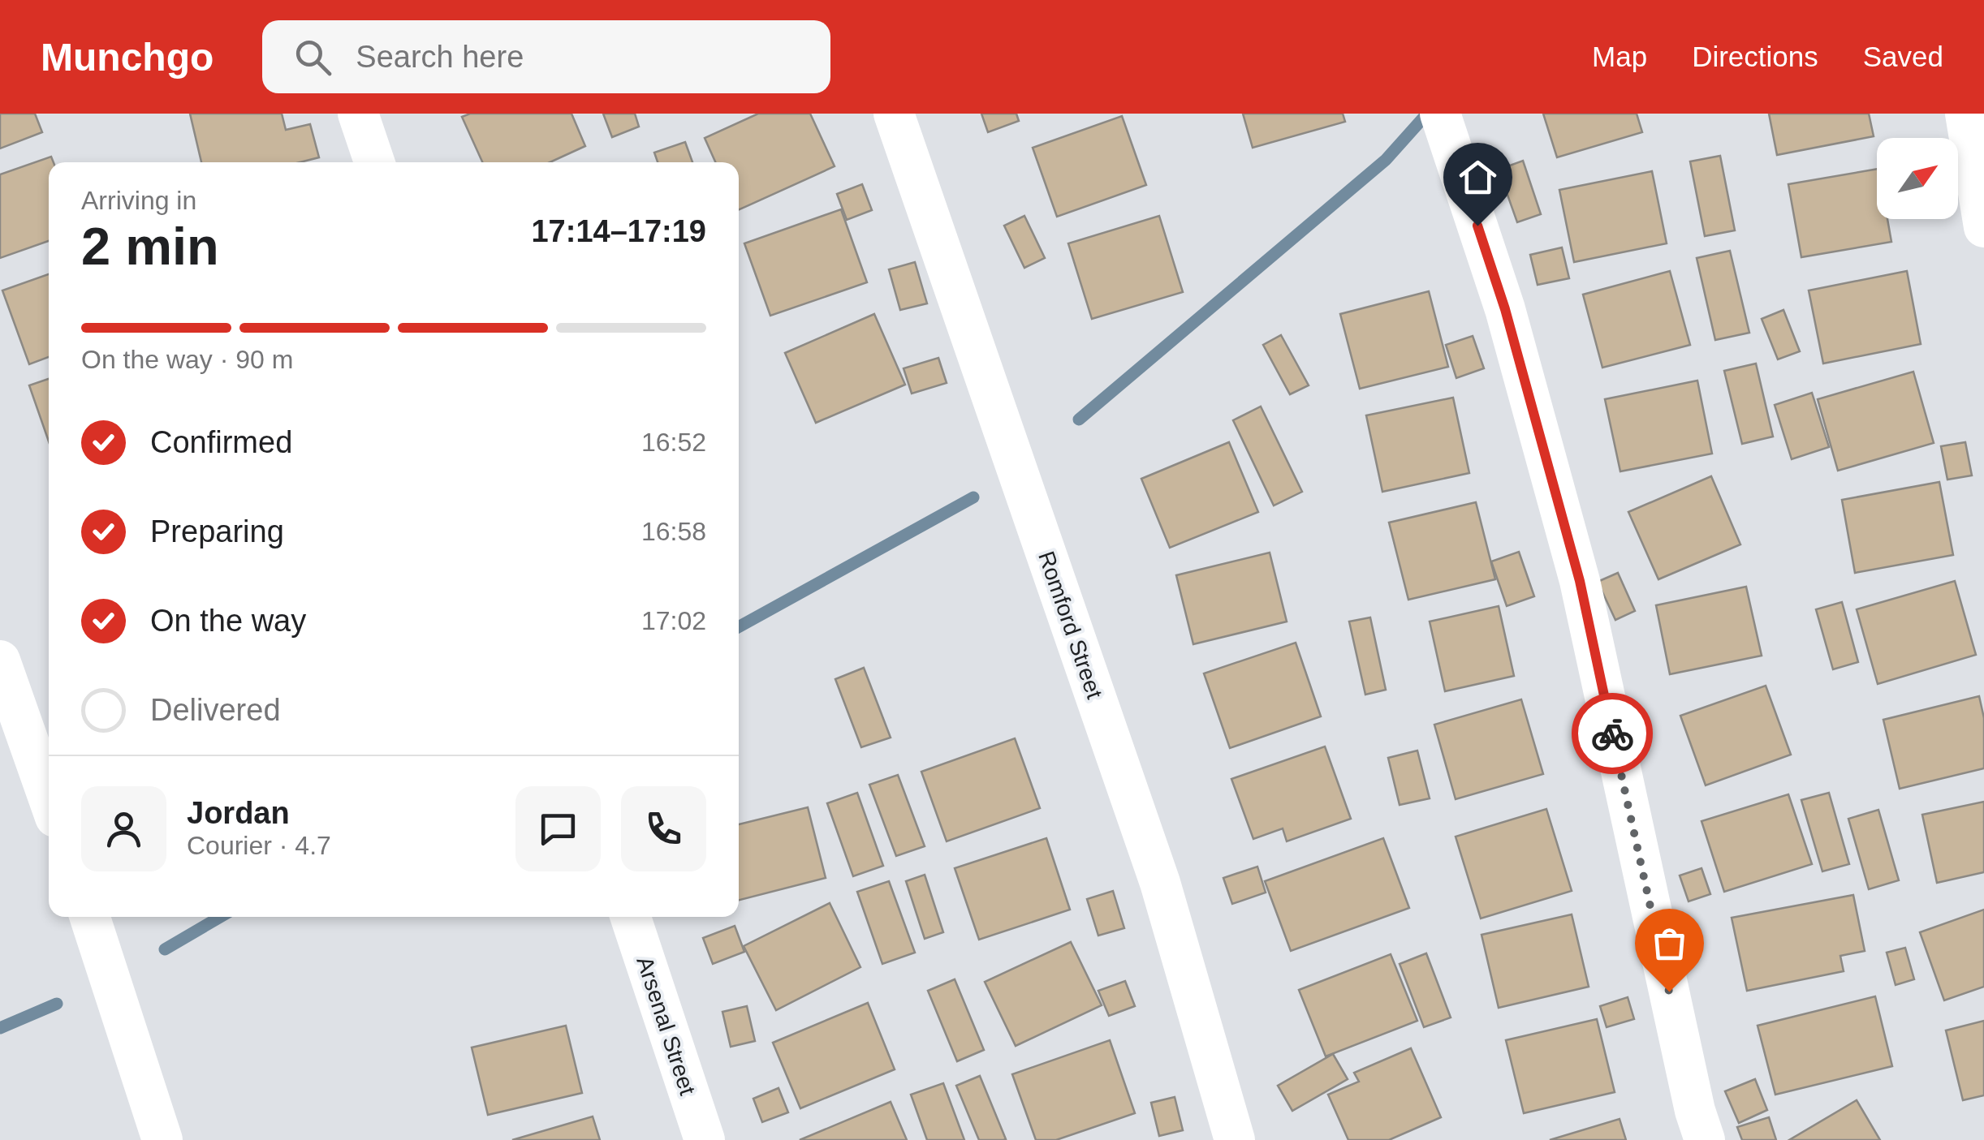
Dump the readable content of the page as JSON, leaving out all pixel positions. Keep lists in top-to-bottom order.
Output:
{
  "streets": {
    "street": ["Romford Street", "Arsenal Street"]
  },
  "north": "top right",
  "page": {
    "header": "Munchgo",
    "search": "Search here",
    "nav": ["Map", "Directions", "Saved"],
    "heading": ["2 min", "Arriving in", "17:14–17:19"],
    "panel": ["Jordan", "Courier · 4.7"],
    "bar": "On the way · 90 m",
    "list": [
      ["Confirmed", "16:52"],
      ["Preparing", "16:58"],
      ["On the way", "17:02"],
      "Delivered"
    ]
  }
}
